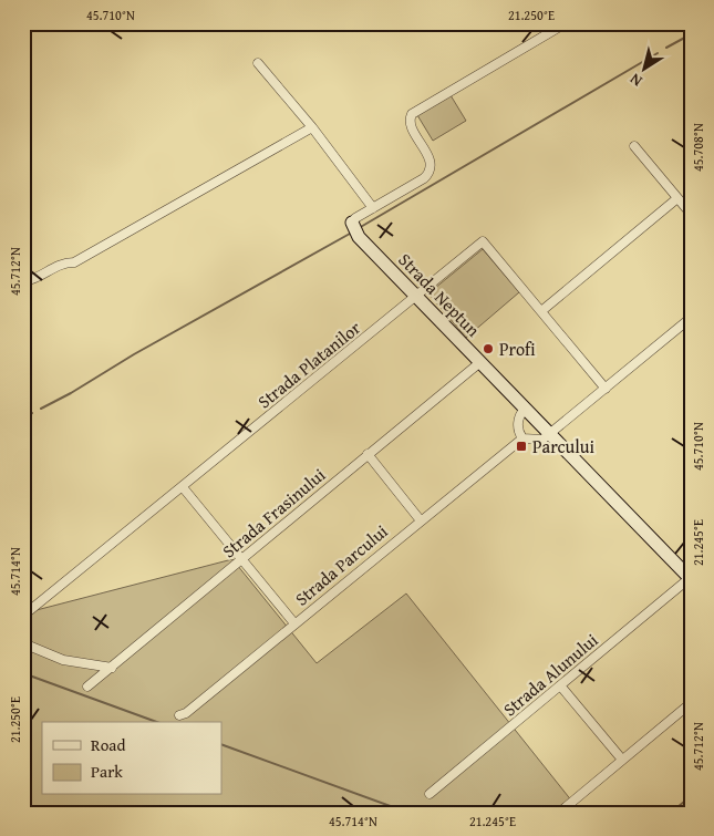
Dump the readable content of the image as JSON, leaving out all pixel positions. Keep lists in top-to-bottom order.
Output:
{
  "streets": {
    "street": [
      "Strada Neptun",
      "Strada Platanilor",
      "Strada Frasinului",
      "Strada Parcului",
      "Strada Alunului"
    ]
  },
  "crossings": [
    ["Strada Neptun", "Strada Platanilor"],
    ["Strada Neptun", "Strada Frasinului"],
    ["Strada Neptun", "Strada Alunului"]
  ],
  "places": {
    "other": ["Profi"],
    "transit": ["Parcului"]
  },
  "legend": ["Road", "Park"],
  "north": "bottom left",
  "coordinates": [
    "45.710°N",
    "21.250°E",
    "45.708°N",
    "45.712°N",
    "21.245°E",
    "45.714°N"
  ]
}
